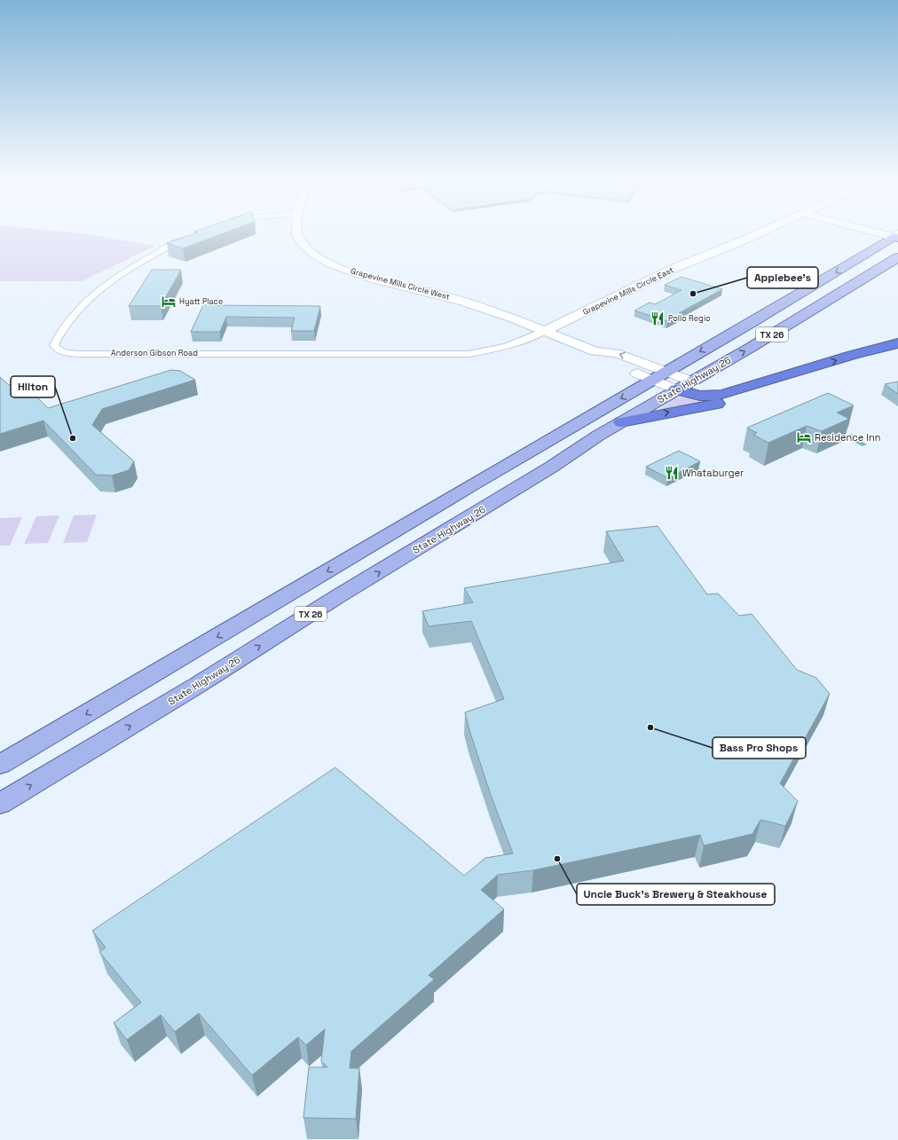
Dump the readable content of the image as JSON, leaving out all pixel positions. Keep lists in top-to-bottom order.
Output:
{
  "streets": {
    "main road": ["TX 26", "State Highway 26"],
    "street": ["Grapevine Mills Circle West", "Grapevine Mills Circle East", "Anderson Gibson Road"]
  },
  "crossings": [
    ["Grapevine Mills Circle West", "Grapevine Mills Circle East"],
    ["Grapevine Mills Circle West", "Anderson Gibson Road"],
    ["Grapevine Mills Circle East", "Anderson Gibson Road"]
  ],
  "places": {
    "other": [
      "Applebee's",
      "Hilton",
      "Bass Pro Shops",
      "Uncle Buck's Brewery & Steakhouse"
    ],
    "hotel": ["Hyatt Place", "Residence Inn"],
    "restaurant": ["Pollo Regio", "Whataburger"]
  }
}
